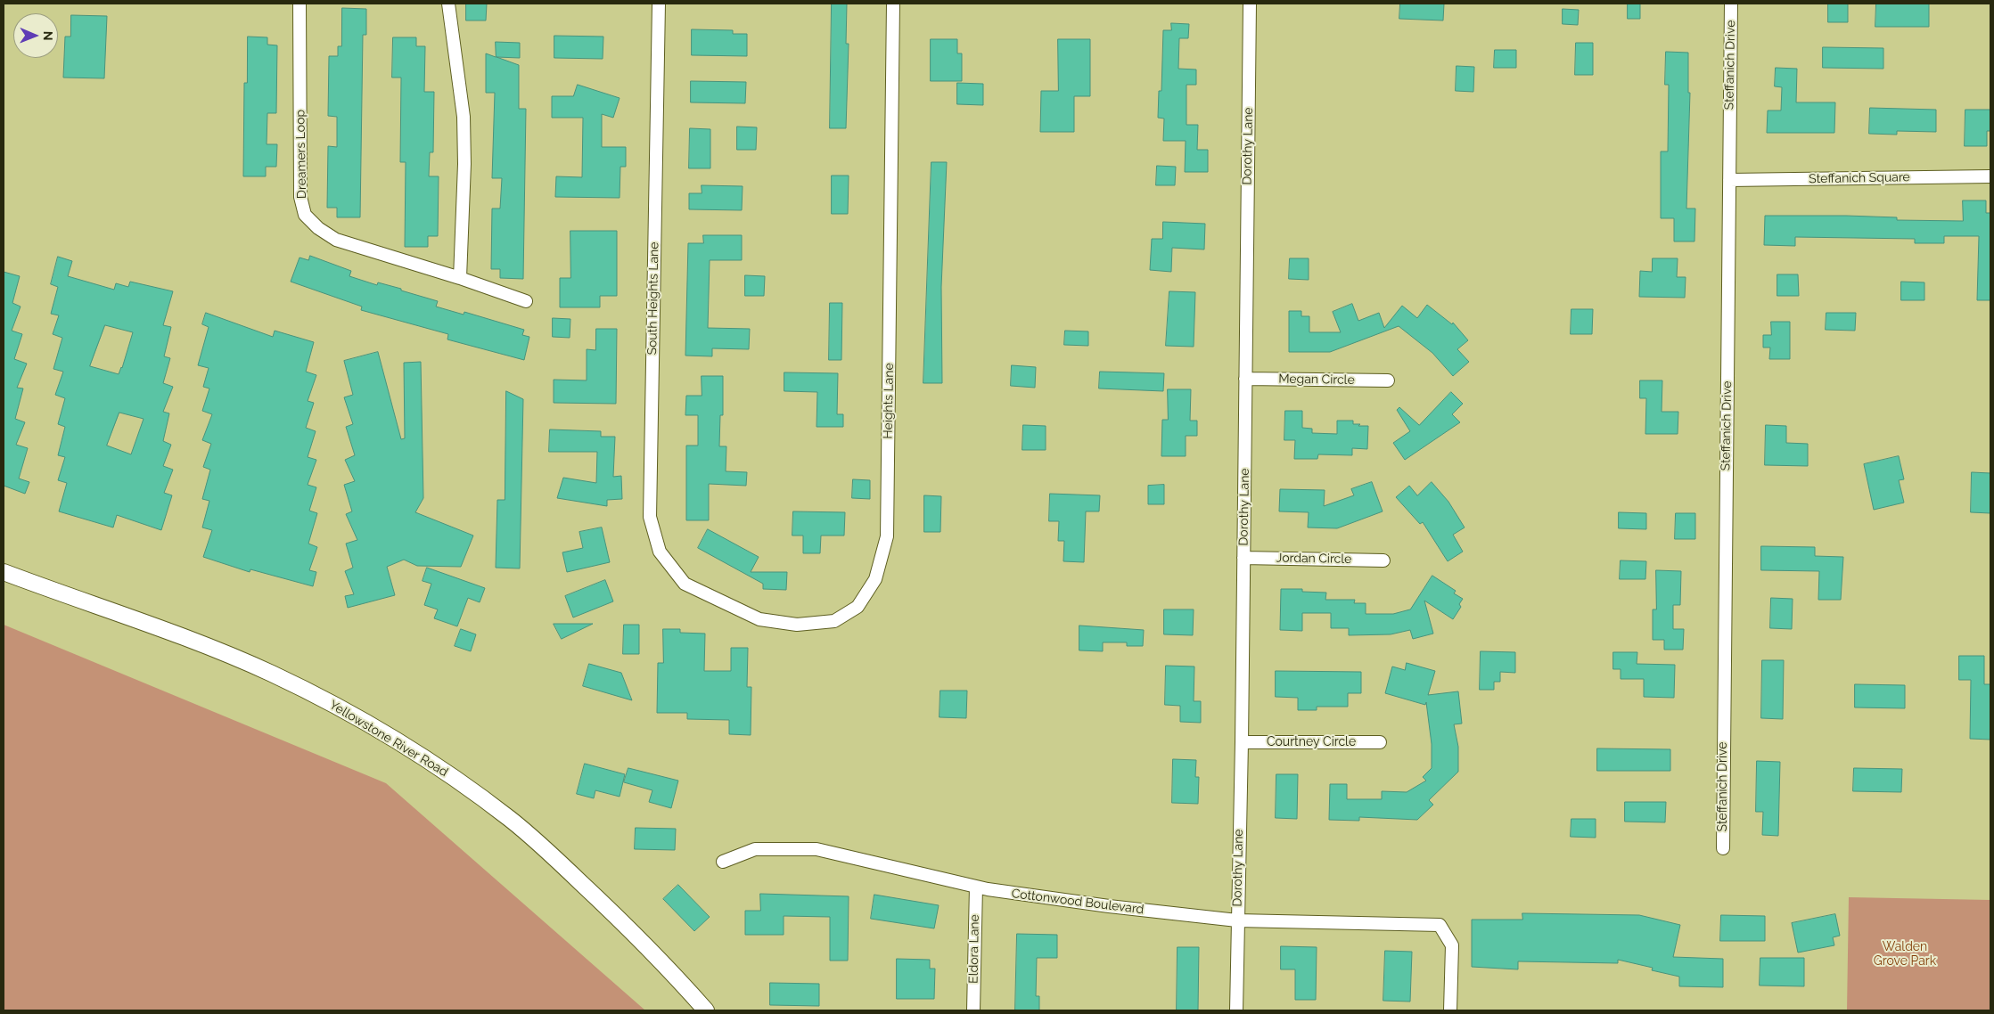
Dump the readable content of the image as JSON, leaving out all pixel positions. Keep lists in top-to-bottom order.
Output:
{
  "streets": {
    "street": [
      "Steffanich Drive",
      "Dorothy Lane",
      "Dreamers Loop",
      "Steffanich Square",
      "South Heights Lane",
      "Megan Circle",
      "Heights Lane",
      "Jordan Circle",
      "Yellowstone River Road",
      "Courtney Circle",
      "Cottonwood Boulevard",
      "Eldora Lane"
    ]
  },
  "crossings": [
    ["Steffanich Drive", "Steffanich Square"],
    ["Dorothy Lane", "Megan Circle"],
    ["Dorothy Lane", "Jordan Circle"],
    ["Dorothy Lane", "Courtney Circle"],
    ["Dorothy Lane", "Cottonwood Boulevard"],
    ["South Heights Lane", "Heights Lane"],
    ["Cottonwood Boulevard", "Eldora Lane"]
  ],
  "parks": ["Walden Grove Park"],
  "north": "right"
}
